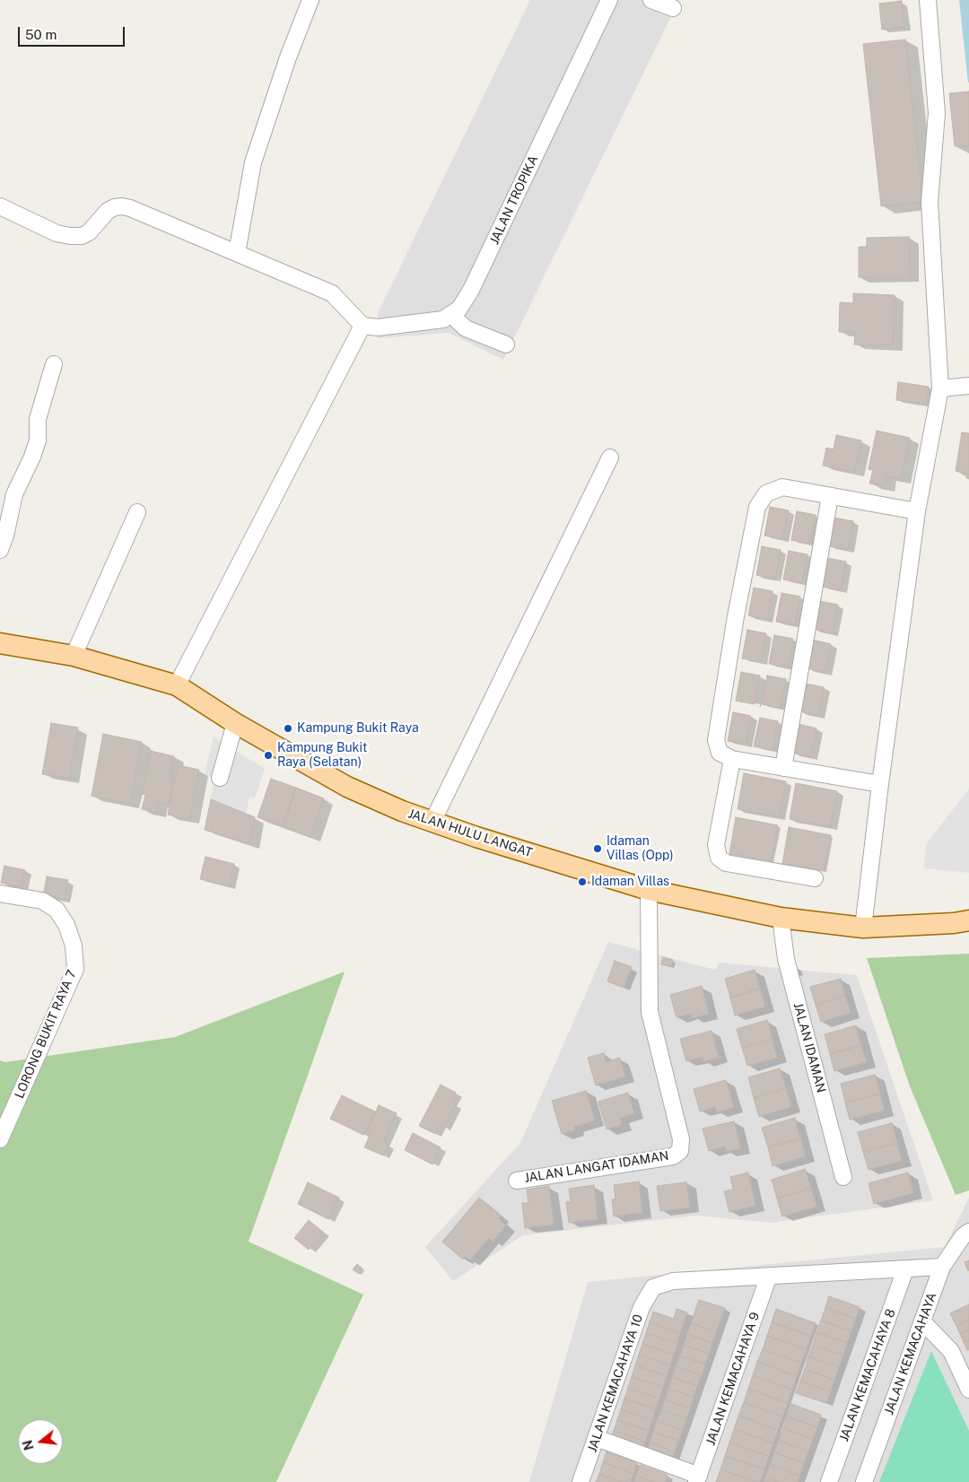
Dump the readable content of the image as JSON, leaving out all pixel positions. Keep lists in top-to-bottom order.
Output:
{
  "streets": {
    "main road": ["JALAN HULU LANGAT"],
    "street": [
      "JALAN TROPIKA",
      "LORONG BUKIT RAYA 7",
      "JALAN IDAMAN",
      "JALAN LANGAT IDAMAN",
      "JALAN KEMACAHAYA",
      "JALAN KEMACAHAYA 8",
      "JALAN KEMACAHAYA 9",
      "JALAN KEMACAHAYA 10"
    ]
  },
  "crossings": [
    ["JALAN HULU LANGAT", "JALAN IDAMAN"],
    ["JALAN HULU LANGAT", "JALAN LANGAT IDAMAN"],
    ["JALAN KEMACAHAYA 9", "JALAN KEMACAHAYA 10"]
  ],
  "places": [
    "Kampung Bukit Raya",
    "Kampung Bukit Raya (Selatan)",
    "Idaman Villas (Opp)",
    "Idaman Villas"
  ],
  "scale_bar": "50 m",
  "north": "left"
}
